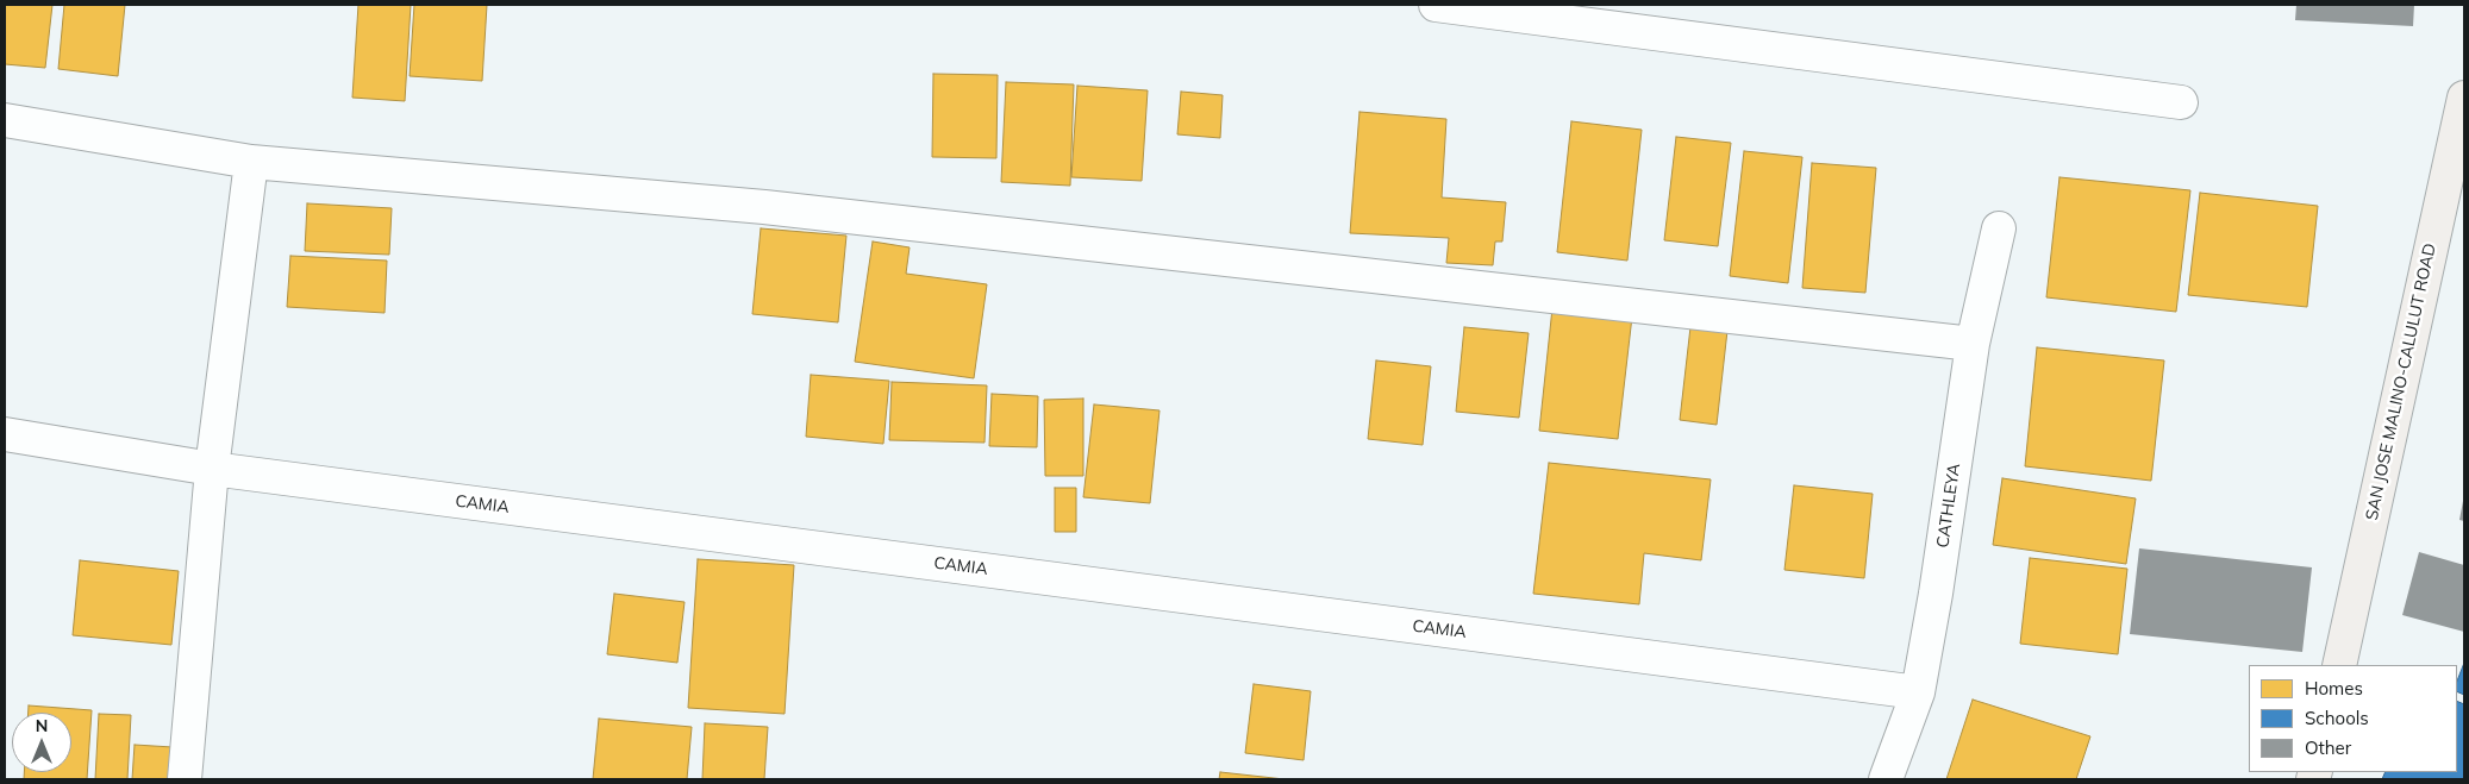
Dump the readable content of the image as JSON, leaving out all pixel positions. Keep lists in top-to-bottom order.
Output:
{
  "streets": {
    "main road": ["SAN JOSE MALINO-CALULUT ROAD"],
    "street": ["CAMIA", "CATHLEYA"]
  },
  "crossings": [
    ["CAMIA", "CATHLEYA"]
  ],
  "legend": ["Homes", "Schools", "Other"],
  "north": "top"
}
